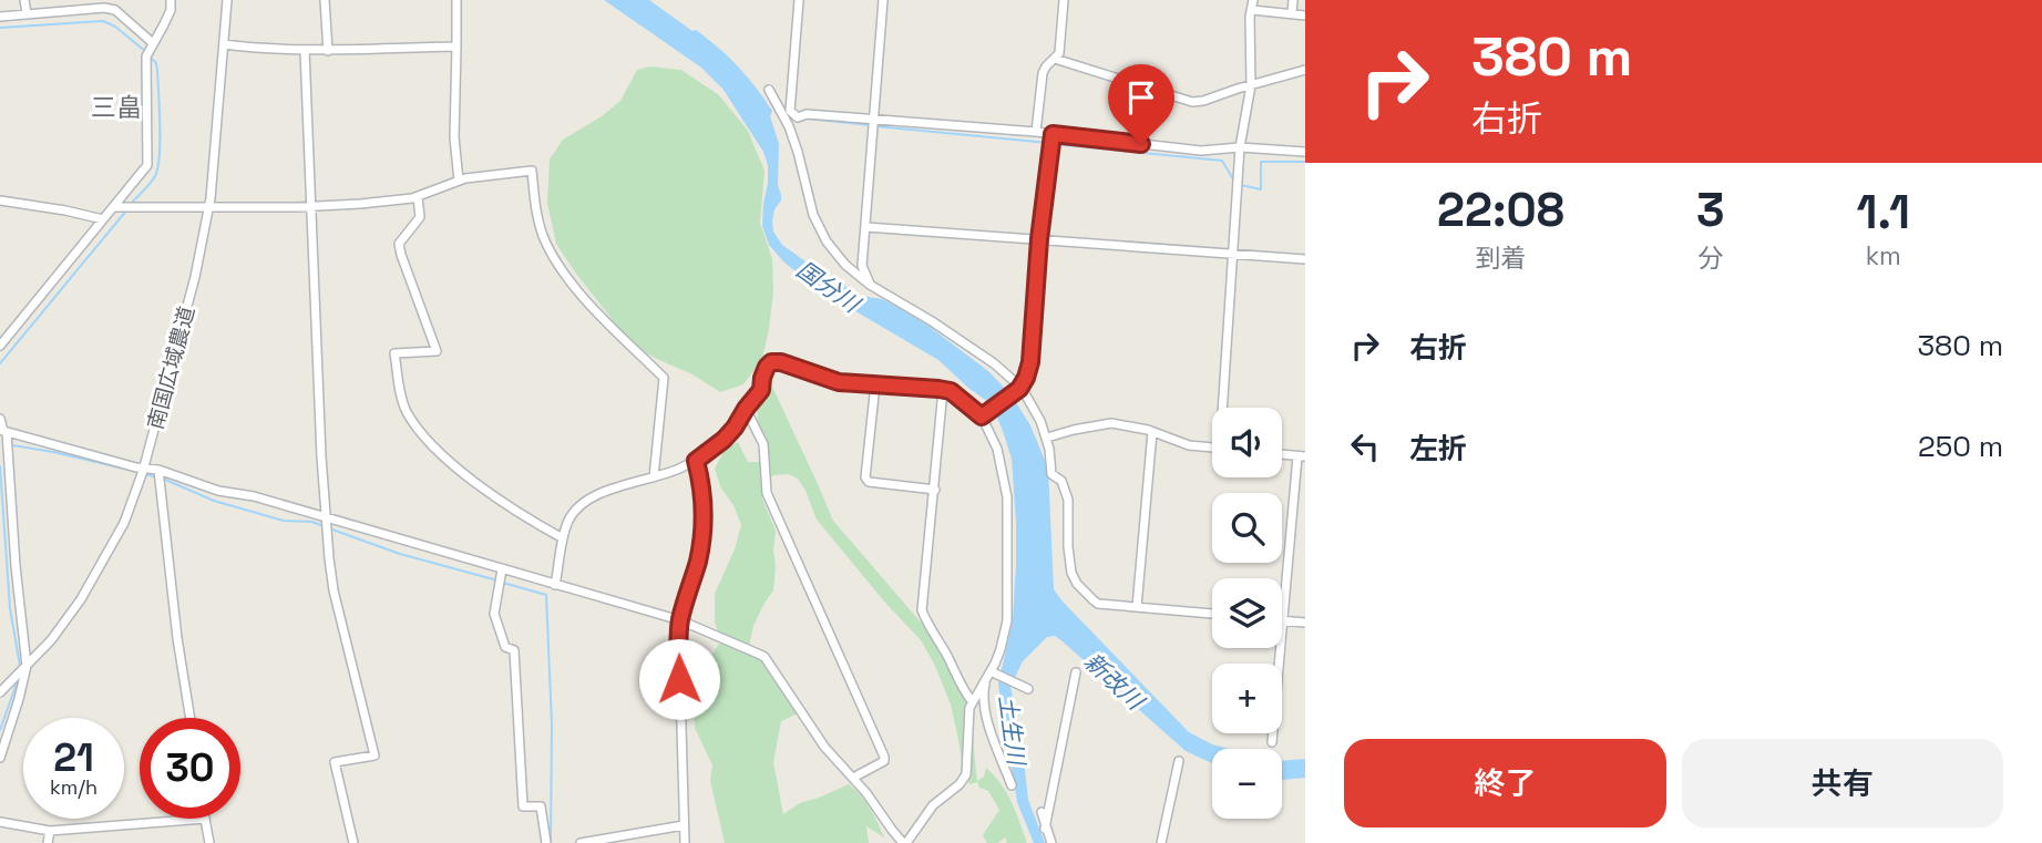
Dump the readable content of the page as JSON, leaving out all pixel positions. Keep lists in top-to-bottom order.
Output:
{
  "streets": {
    "street": ["南国広域農道"]
  },
  "districts": ["三畠"],
  "water": ["国分川", "新改川", "土生川"],
  "page": {
    "turn": ["380 m", "右折"],
    "eta": [
      "22:08",
      "到着",
      "3",
      "分",
      "1.1",
      "km"
    ],
    "list": [
      {
        "name": "右折",
        "value": "380 m"
      },
      {
        "name": "左折",
        "value": "250 m"
      }
    ],
    "map_buttons": ["+", "−"],
    "speed": "21 km/h",
    "limit": "30",
    "buttons": ["終了", "共有"]
  }
}
